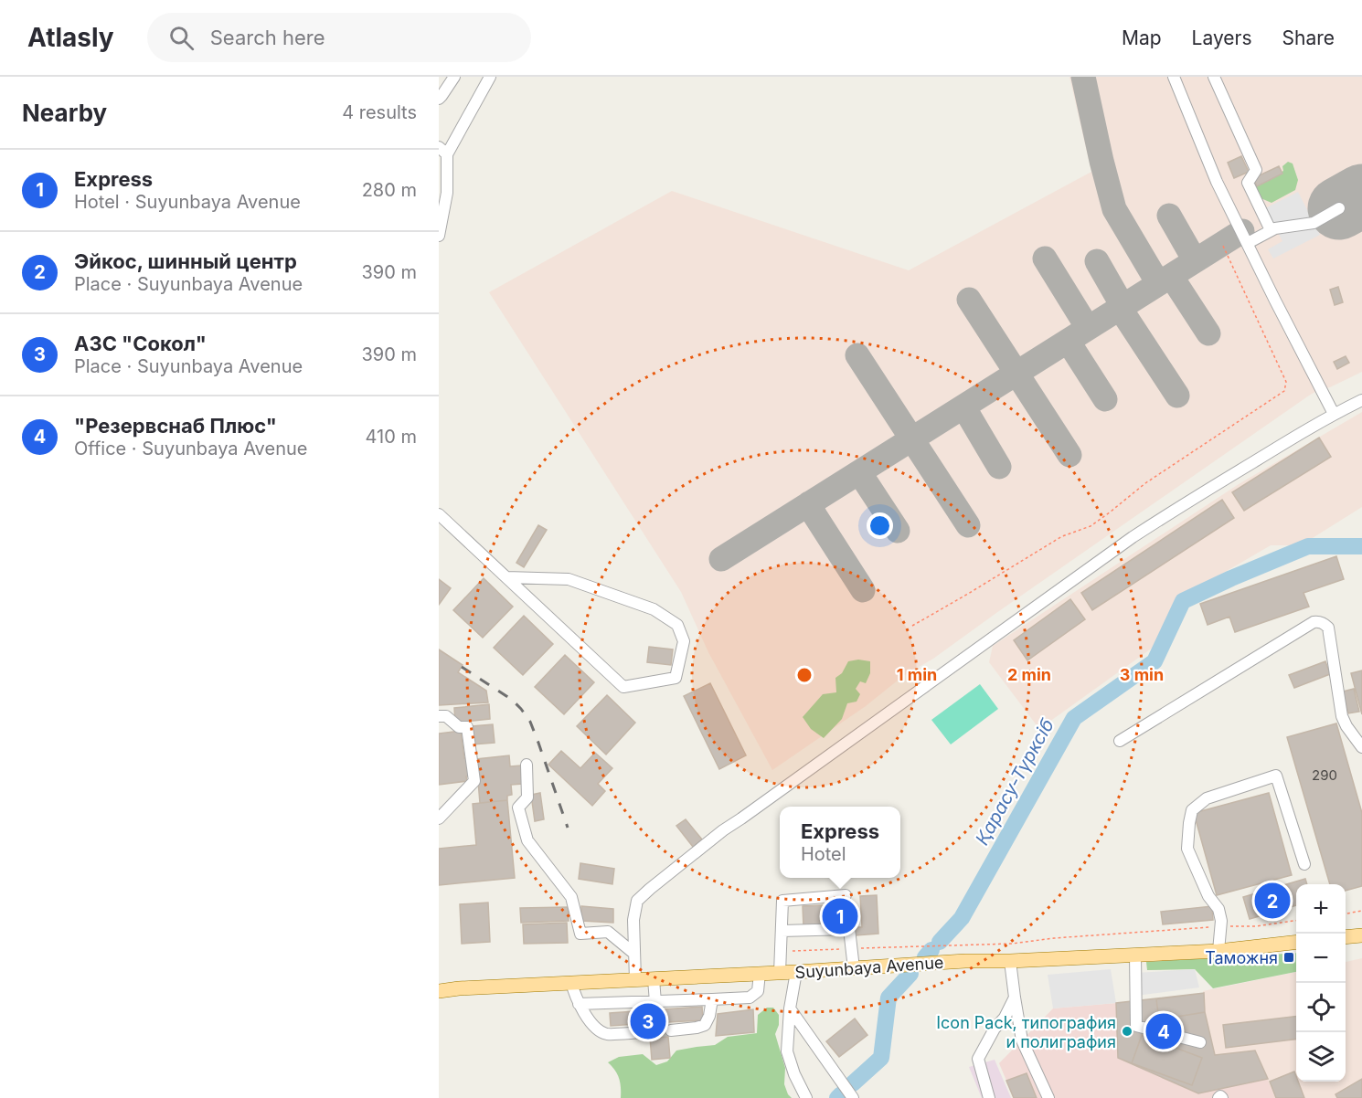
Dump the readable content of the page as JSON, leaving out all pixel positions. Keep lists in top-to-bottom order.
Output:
{
  "streets": {
    "main road": ["Suyunbaya Avenue"]
  },
  "water": ["Қарасу-Түрксіб"],
  "places": {
    "transit": ["Таможня"],
    "other": ["Icon Pack, типография и полиграфия"]
  },
  "house_numbers": ["290"],
  "page": {
    "header": "Atlasly",
    "search": "Search here",
    "nav": ["Map", "Layers", "Share"],
    "heading": ["Nearby", "4 results"],
    "list": [
      {
        "mark": "1",
        "name": "Express",
        "note": "Hotel · Suyunbaya Avenue",
        "value": "280 m"
      },
      {
        "mark": "2",
        "name": "Эйкос, шинный центр",
        "note": "Place · Suyunbaya Avenue",
        "value": "390 m"
      },
      {
        "mark": "3",
        "name": "АЗС \"Сокол\"",
        "note": "Place · Suyunbaya Avenue",
        "value": "390 m"
      },
      {
        "mark": "4",
        "name": "\"Резервснаб Плюс\"",
        "note": "Office · Suyunbaya Avenue",
        "value": "410 m"
      }
    ],
    "popup": ["Express", "Hotel"],
    "pins": [
      "2",
      "1",
      "3",
      "4"
    ],
    "map_buttons": ["+", "−"]
  },
  "rings": ["1 min", "2 min", "3 min"]
}
